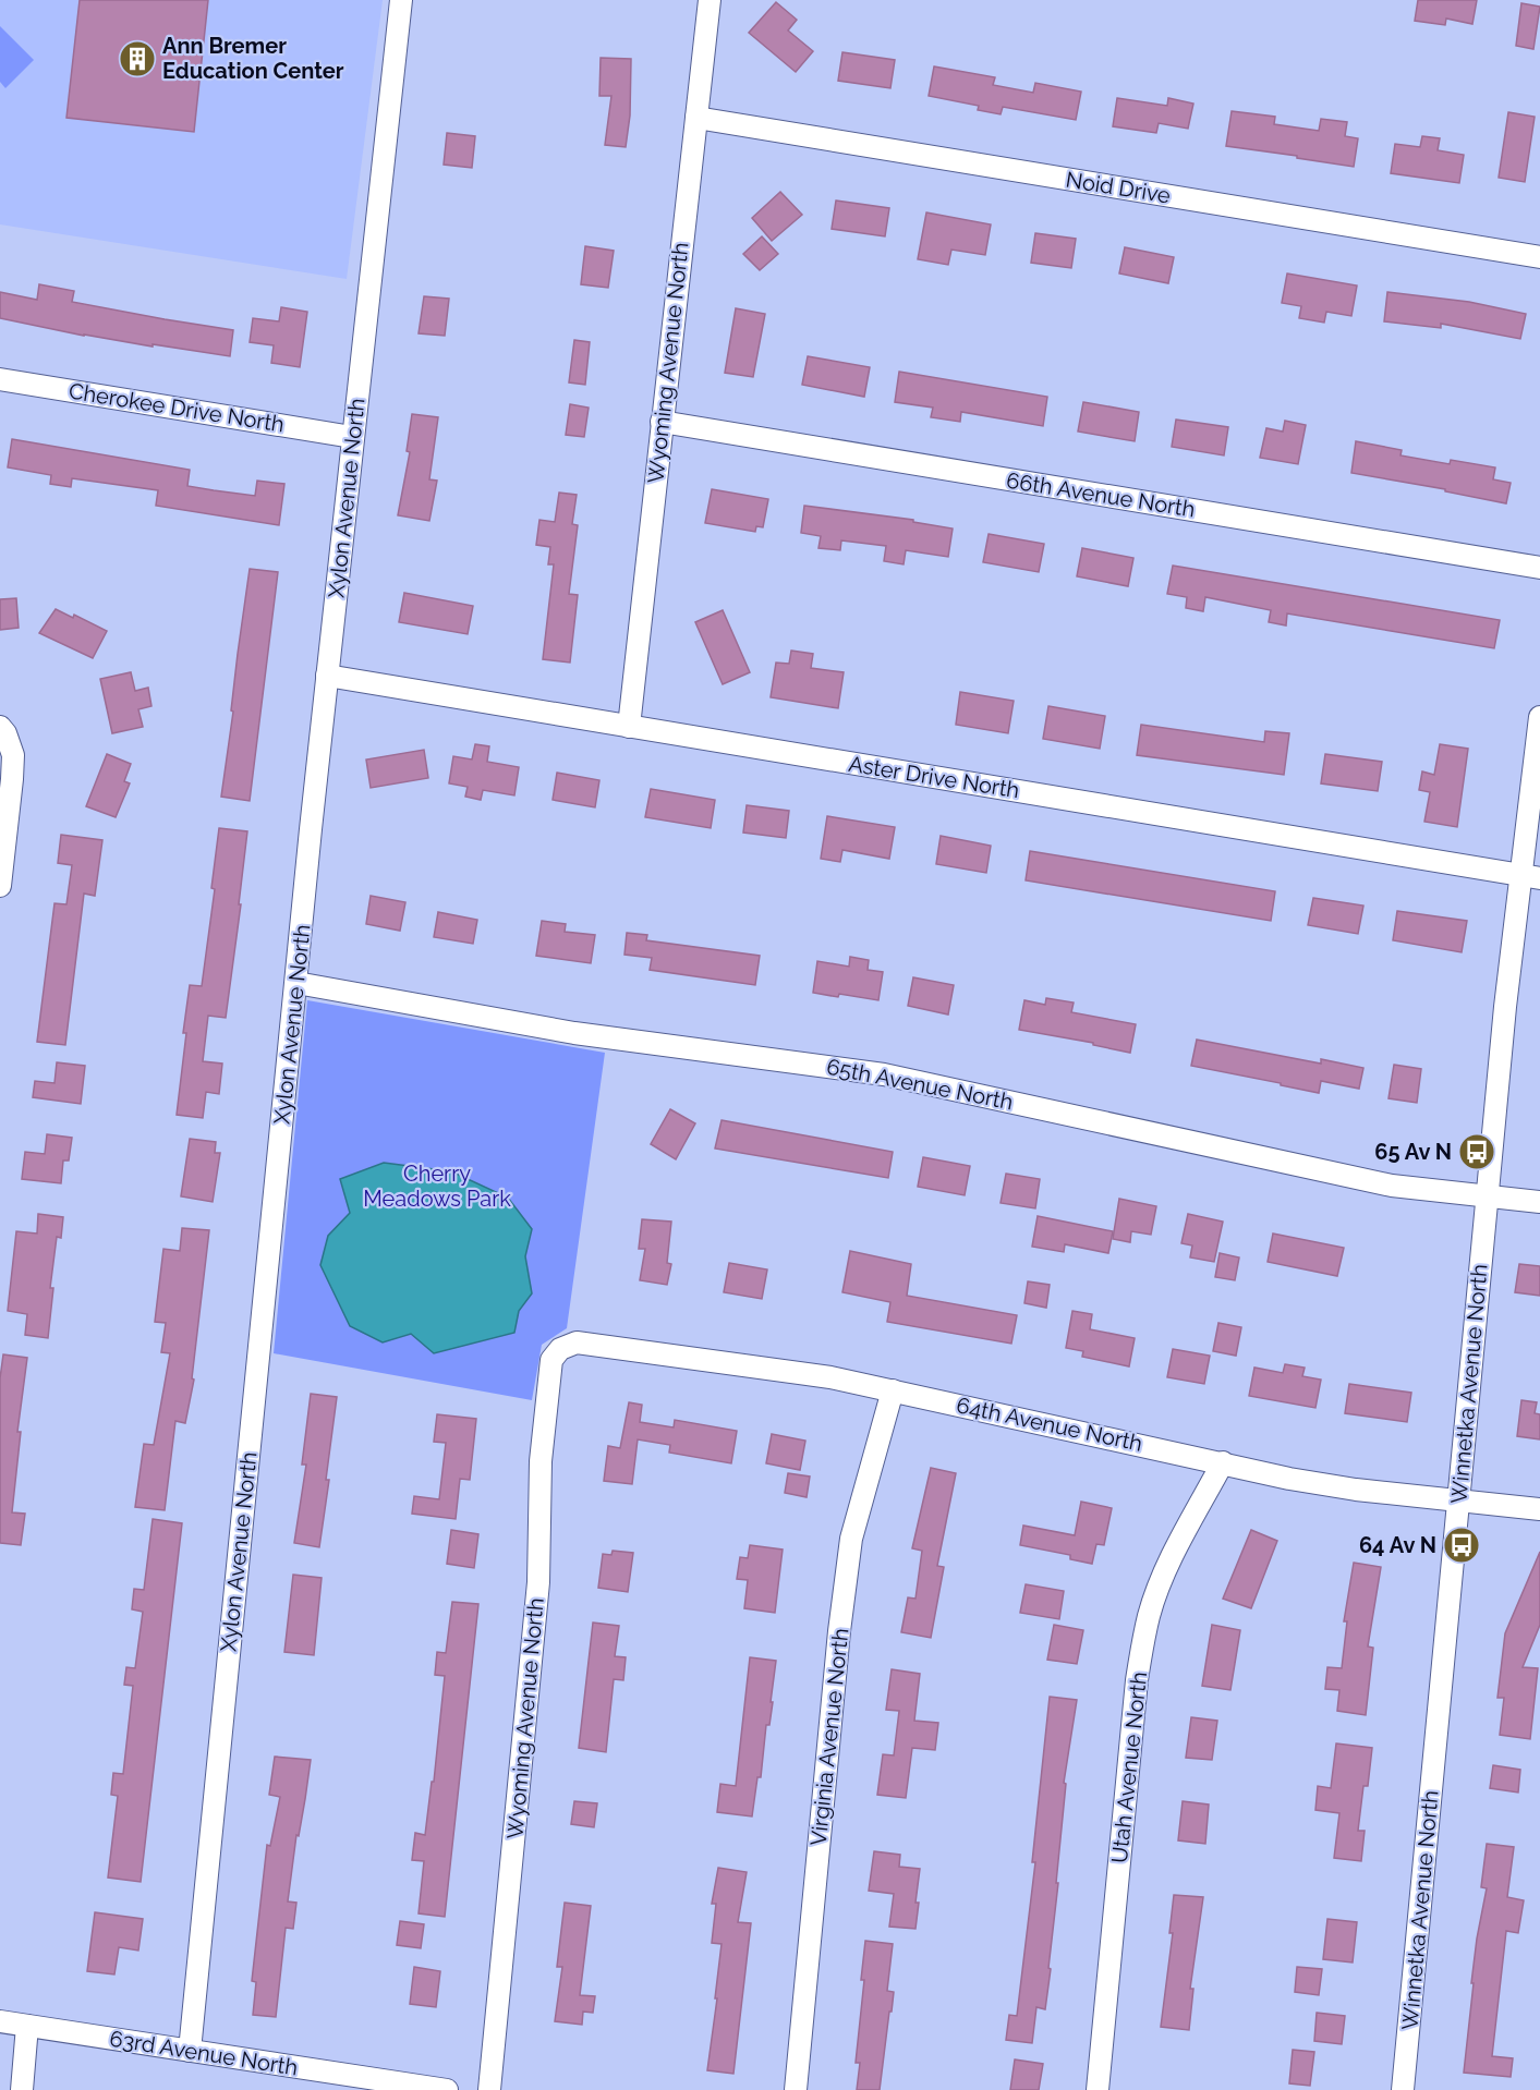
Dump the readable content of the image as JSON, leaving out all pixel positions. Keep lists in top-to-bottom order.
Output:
{
  "streets": {
    "street": [
      "Noid Drive",
      "Wyoming Avenue North",
      "Cherokee Drive North",
      "66th Avenue North",
      "Xylon Avenue North",
      "Aster Drive North",
      "65th Avenue North",
      "Winnetka Avenue North",
      "64th Avenue North",
      "Virginia Avenue North",
      "Utah Avenue North",
      "63rd Avenue North"
    ]
  },
  "crossings": [
    ["Noid Drive", "Wyoming Avenue North"],
    ["Wyoming Avenue North", "66th Avenue North"],
    ["Wyoming Avenue North", "Aster Drive North"],
    ["Wyoming Avenue North", "64th Avenue North"],
    ["Cherokee Drive North", "Xylon Avenue North"],
    ["Xylon Avenue North", "Aster Drive North"],
    ["Xylon Avenue North", "65th Avenue North"],
    ["Xylon Avenue North", "63rd Avenue North"],
    ["Aster Drive North", "Winnetka Avenue North"],
    ["65th Avenue North", "Winnetka Avenue North"],
    ["Winnetka Avenue North", "64th Avenue North"],
    ["64th Avenue North", "Virginia Avenue North"],
    ["64th Avenue North", "Utah Avenue North"]
  ],
  "parks": ["Cherry Meadows Park"],
  "places": {
    "building": ["Ann Bremer Education Center"],
    "bus stop": ["65 Av N", "64 Av N"]
  }
}
